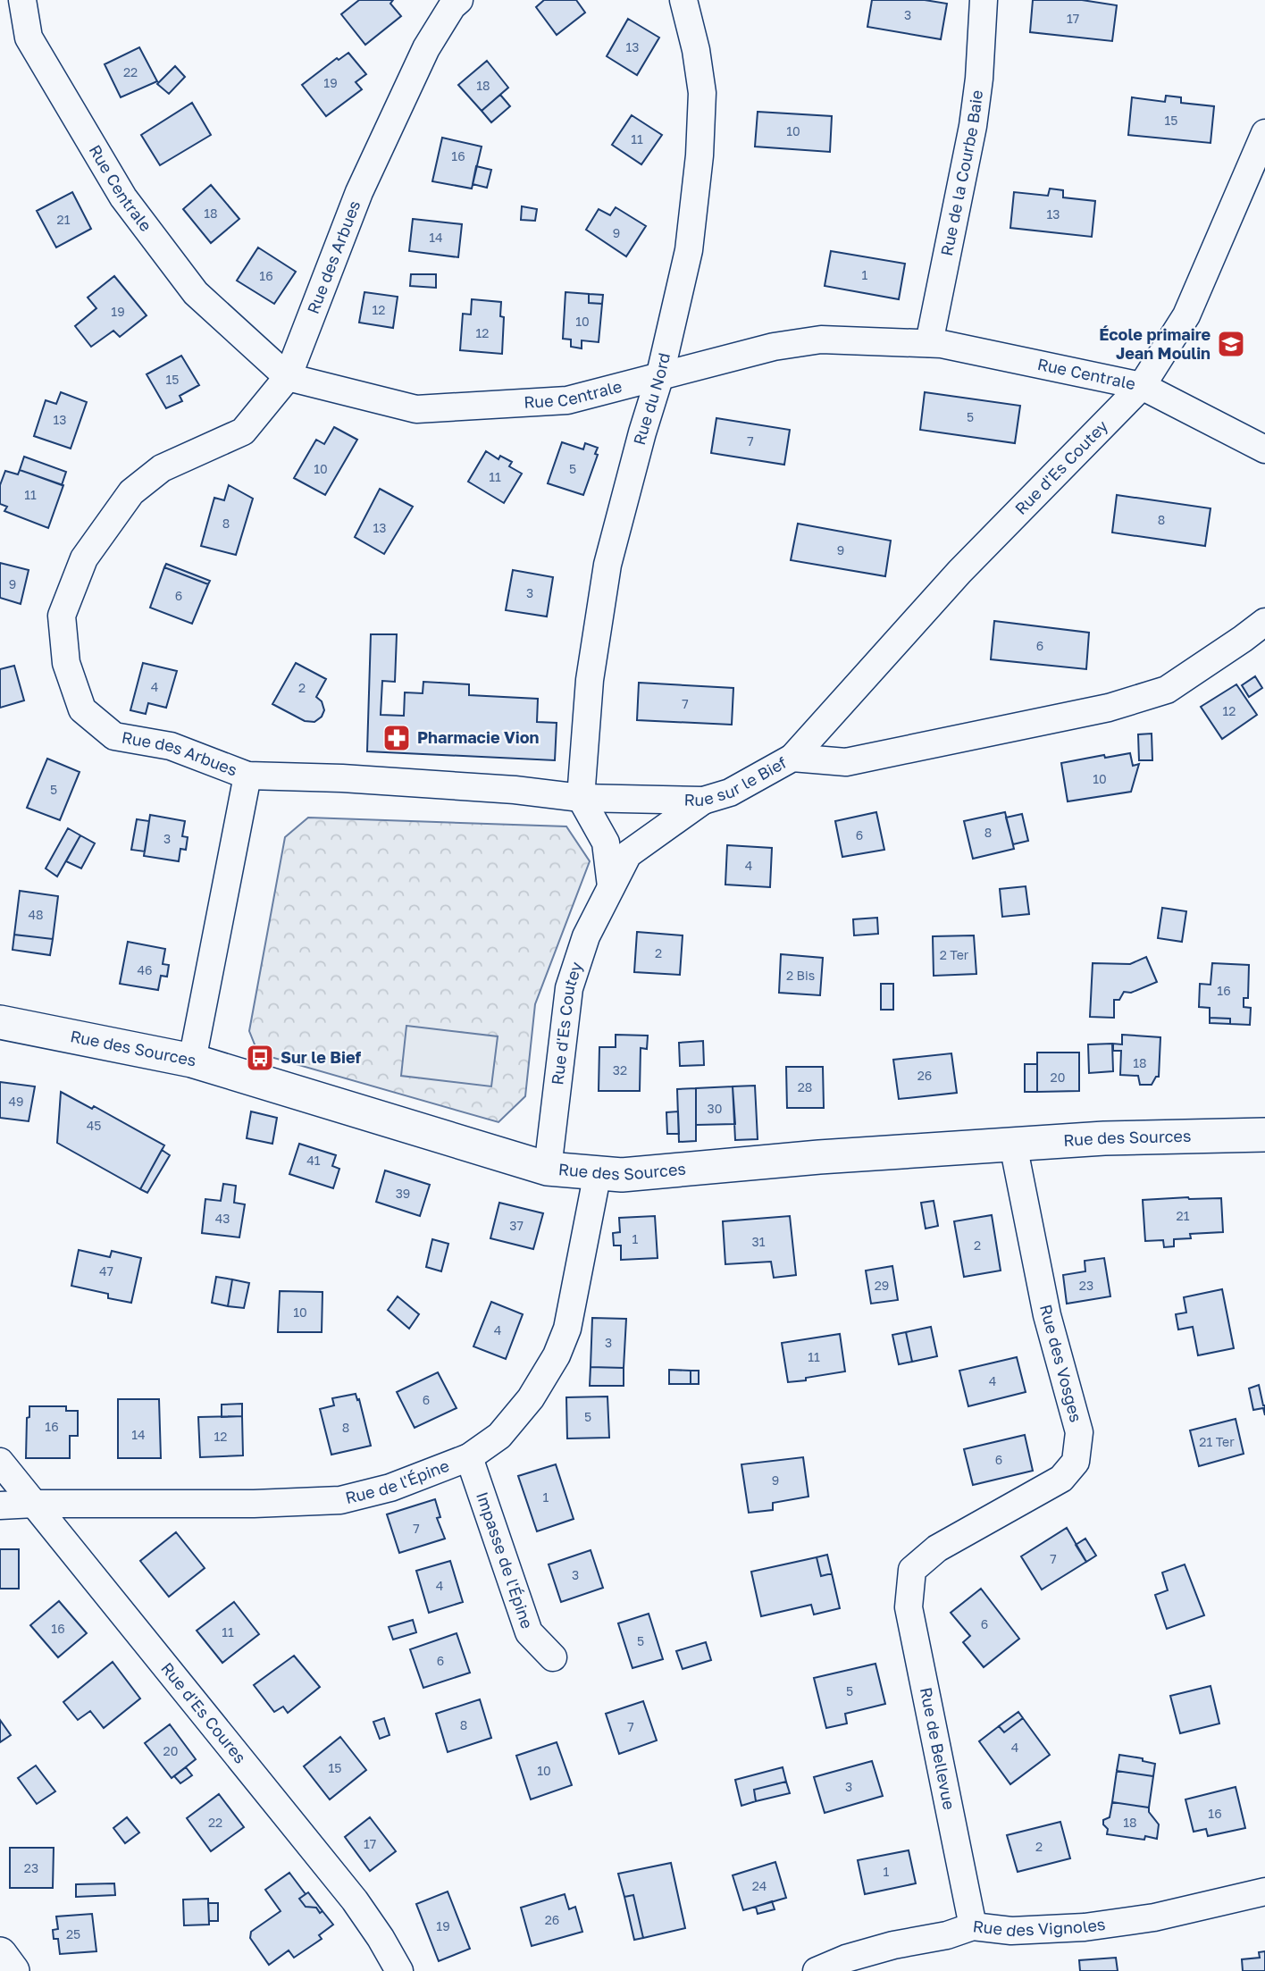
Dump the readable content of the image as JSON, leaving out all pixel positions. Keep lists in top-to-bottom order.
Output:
{
  "streets": {
    "street": [
      "Rue de la Courbe Baie",
      "Rue Centrale",
      "Rue des Arbues",
      "Rue du Nord",
      "Rue d'Es Coutey",
      "Rue sur le Bief",
      "Rue des Sources",
      "Rue des Vosges",
      "Rue de l'Épine",
      "Impasse de l'Épine",
      "Rue d'Es Coures",
      "Rue de Bellevue",
      "Rue des Vignoles"
    ]
  },
  "crossings": [
    ["Rue de la Courbe Baie", "Rue Centrale"],
    ["Rue Centrale", "Rue des Arbues"],
    ["Rue Centrale", "Rue du Nord"],
    ["Rue Centrale", "Rue d'Es Coutey"],
    ["Rue des Arbues", "Rue sur le Bief"],
    ["Rue des Arbues", "Rue des Sources"],
    ["Rue du Nord", "Rue sur le Bief"],
    ["Rue d'Es Coutey", "Rue sur le Bief"],
    ["Rue d'Es Coutey", "Rue des Sources"],
    ["Rue des Sources", "Rue des Vosges"],
    ["Rue des Sources", "Rue de l'Épine"],
    ["Rue des Vosges", "Rue de Bellevue"],
    ["Rue de l'Épine", "Impasse de l'Épine"],
    ["Rue de l'Épine", "Rue d'Es Coures"],
    ["Rue de Bellevue", "Rue des Vignoles"]
  ],
  "places": {
    "school or university": ["École primaire Jean Moulin"],
    "pharmacy": ["Pharmacie Vion"],
    "bus stop": ["Sur le Bief"]
  },
  "house_numbers": [
    "3",
    "17",
    "13",
    "22",
    "19",
    "18",
    "15",
    "10",
    "11",
    "16",
    "18",
    "13",
    "21",
    "9",
    "14",
    "1",
    "16",
    "12",
    "19",
    "10",
    "12",
    "15",
    "5",
    "13",
    "7",
    "10",
    "5",
    "11",
    "11",
    "8",
    "8",
    "13",
    "9",
    "9",
    "3",
    "6",
    "6",
    "4",
    "2",
    "7",
    "12",
    "10",
    "5",
    "8",
    "6",
    "3",
    "4",
    "48",
    "2",
    "2 Ter",
    "46",
    "2 Bis",
    "16",
    "18",
    "32",
    "26",
    "20",
    "28",
    "49",
    "30",
    "45",
    "41",
    "39",
    "21",
    "43",
    "37",
    "1",
    "31",
    "2",
    "47",
    "29",
    "23",
    "10",
    "4",
    "3",
    "11",
    "4",
    "6",
    "5",
    "16",
    "8",
    "14",
    "12",
    "21 Ter",
    "6",
    "9",
    "1",
    "7",
    "7",
    "3",
    "4",
    "6",
    "16",
    "11",
    "5",
    "6",
    "5",
    "8",
    "7",
    "4",
    "20",
    "15",
    "10",
    "3",
    "16",
    "22",
    "18",
    "17",
    "2",
    "23",
    "1",
    "24",
    "26",
    "19",
    "25"
  ]
}
